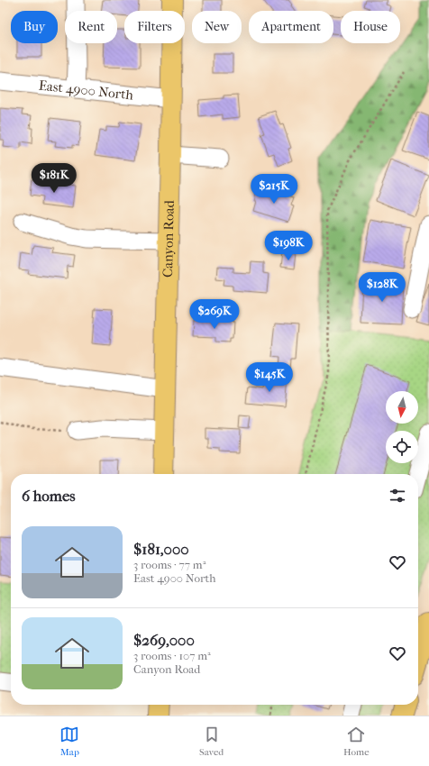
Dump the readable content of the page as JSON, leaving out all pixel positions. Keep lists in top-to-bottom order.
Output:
{
  "streets": {
    "main road": ["Canyon Road"],
    "street": ["East 4900 North"]
  },
  "crossings": [
    ["East 4900 North", "Canyon Road"]
  ],
  "north": "bottom",
  "page": {
    "chip": [
      "Buy",
      "Rent",
      "Filters",
      "New",
      "Apartment",
      "House"
    ],
    "price": [
      "$181K",
      "$215K",
      "$198K",
      "$128K",
      "$269K",
      "$145K"
    ],
    "heading": "6 homes",
    "list": [
      {
        "name": "$181,000",
        "note": "3 rooms · 77 m² · East 4900 North"
      },
      {
        "name": "$269,000",
        "note": "3 rooms · 107 m² · Canyon Road"
      }
    ],
    "tabs": ["Map", "Saved", "Home"]
  }
}
